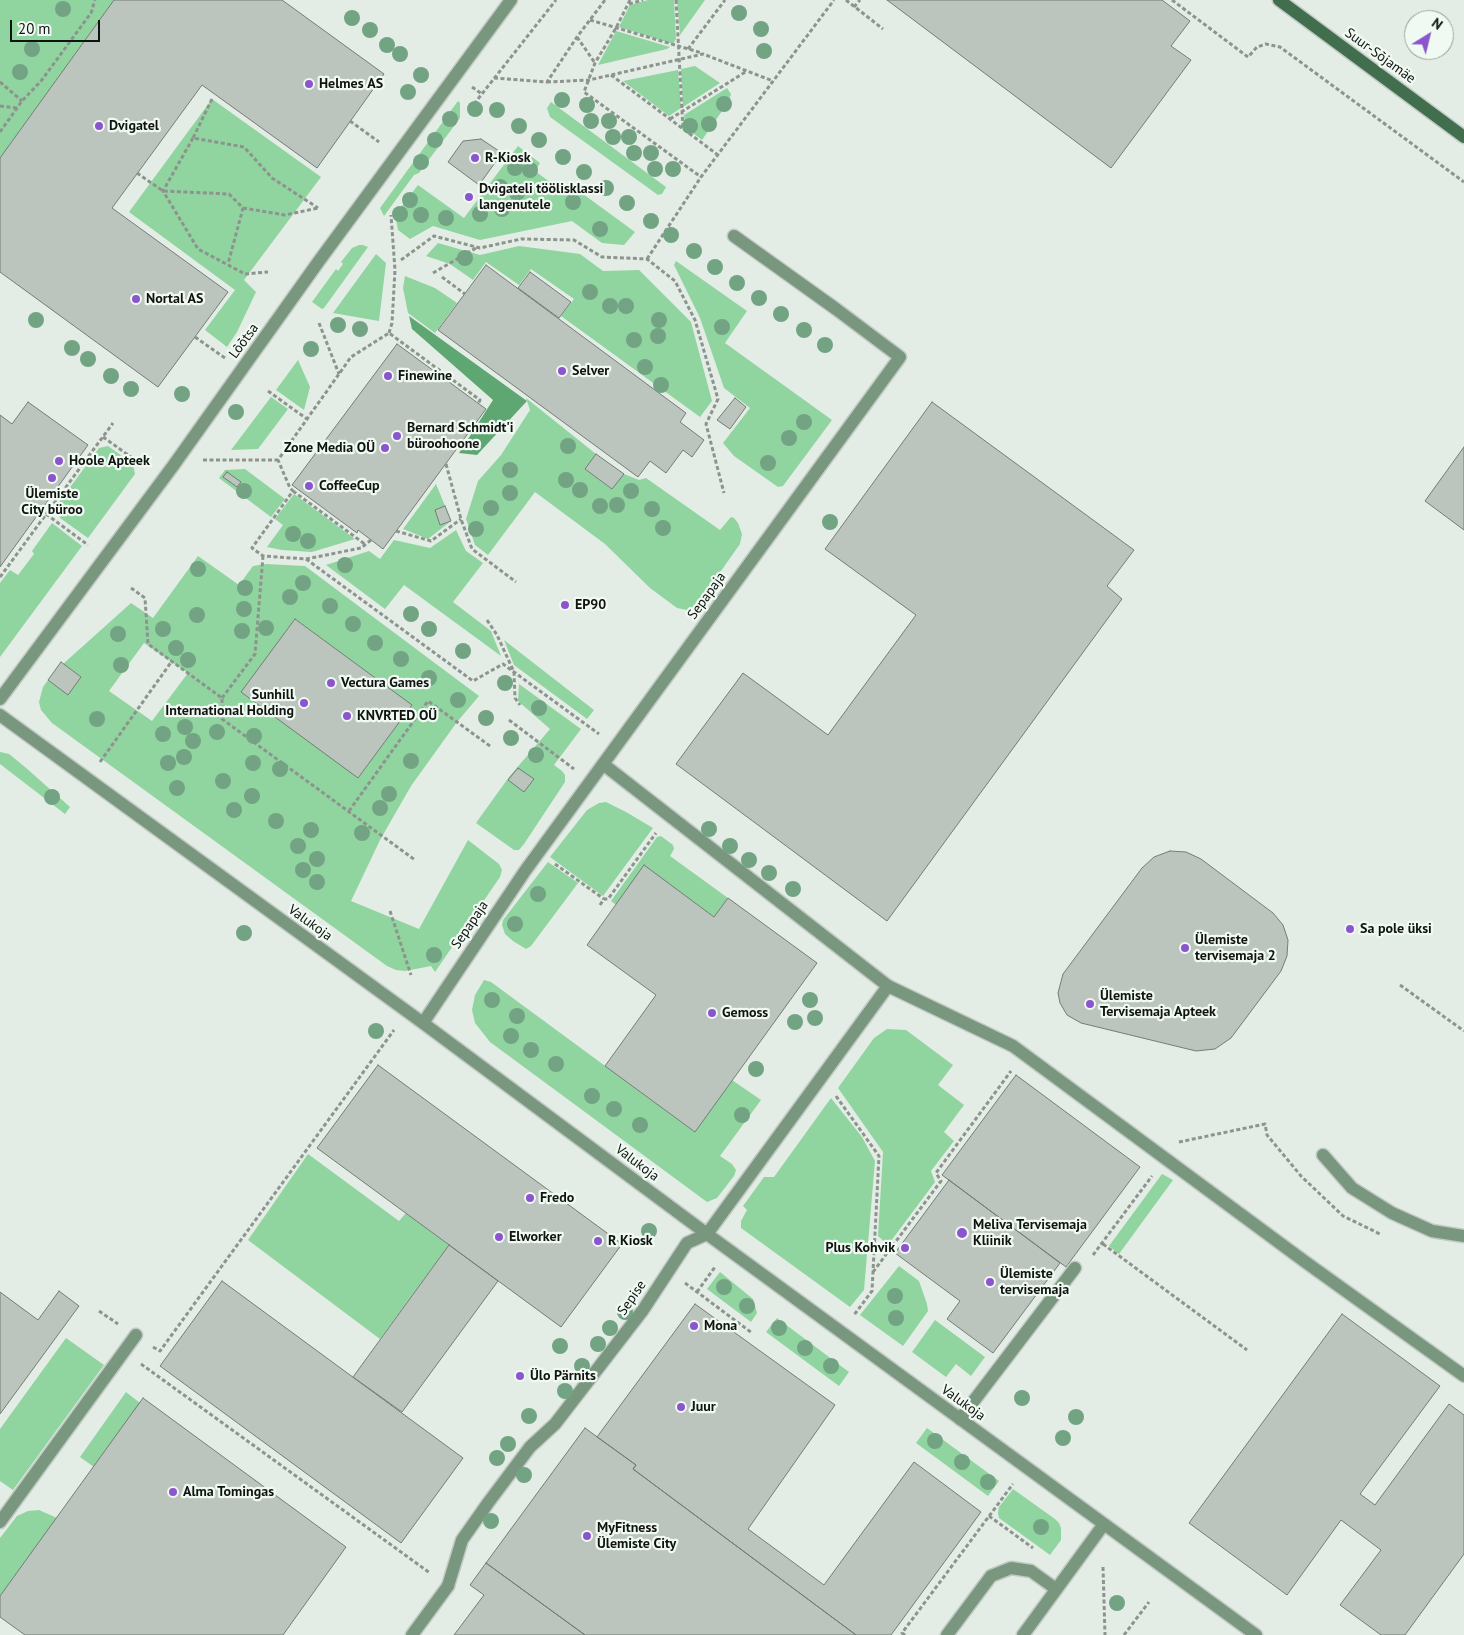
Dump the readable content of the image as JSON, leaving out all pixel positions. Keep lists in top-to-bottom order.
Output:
{
  "streets": {
    "main road": ["Suur-Sõjamäe"],
    "street": [
      "Lõõtsa",
      "Sepapaja",
      "Valukoja",
      "Sepise"
    ]
  },
  "crossings": [
    ["Sepapaja", "Valukoja"],
    ["Valukoja", "Sepise"]
  ],
  "places": [
    "Helmes AS",
    "Dvigatel",
    "R-Kiosk",
    "Dvigateli töölisklassi langenutele",
    "Nortal AS",
    "Selver",
    "Finewine",
    "Bernard Schmidt'i büroohoone",
    "Zone Media OÜ",
    "Hoole Apteek",
    "Ülemiste City büroo",
    "CoffeeCup",
    "EP90",
    "Vectura Games",
    "Sunhill International Holding",
    "KNVRTED OÜ",
    "Sa pole üksi",
    "Ülemiste tervisemaja 2",
    "Ülemiste Tervisemaja Apteek",
    "Gemoss",
    "Fredo",
    "Meliva Tervisemaja Kliinik",
    "Elworker",
    "R Kiosk",
    "Plus Kohvik",
    "Ülemiste tervisemaja",
    "Mona",
    "Ülo Pärnits",
    "Juur",
    "Alma Tomingas",
    "MyFitness Ülemiste City"
  ],
  "scale_bar": "20 m",
  "north": "top right"
}
